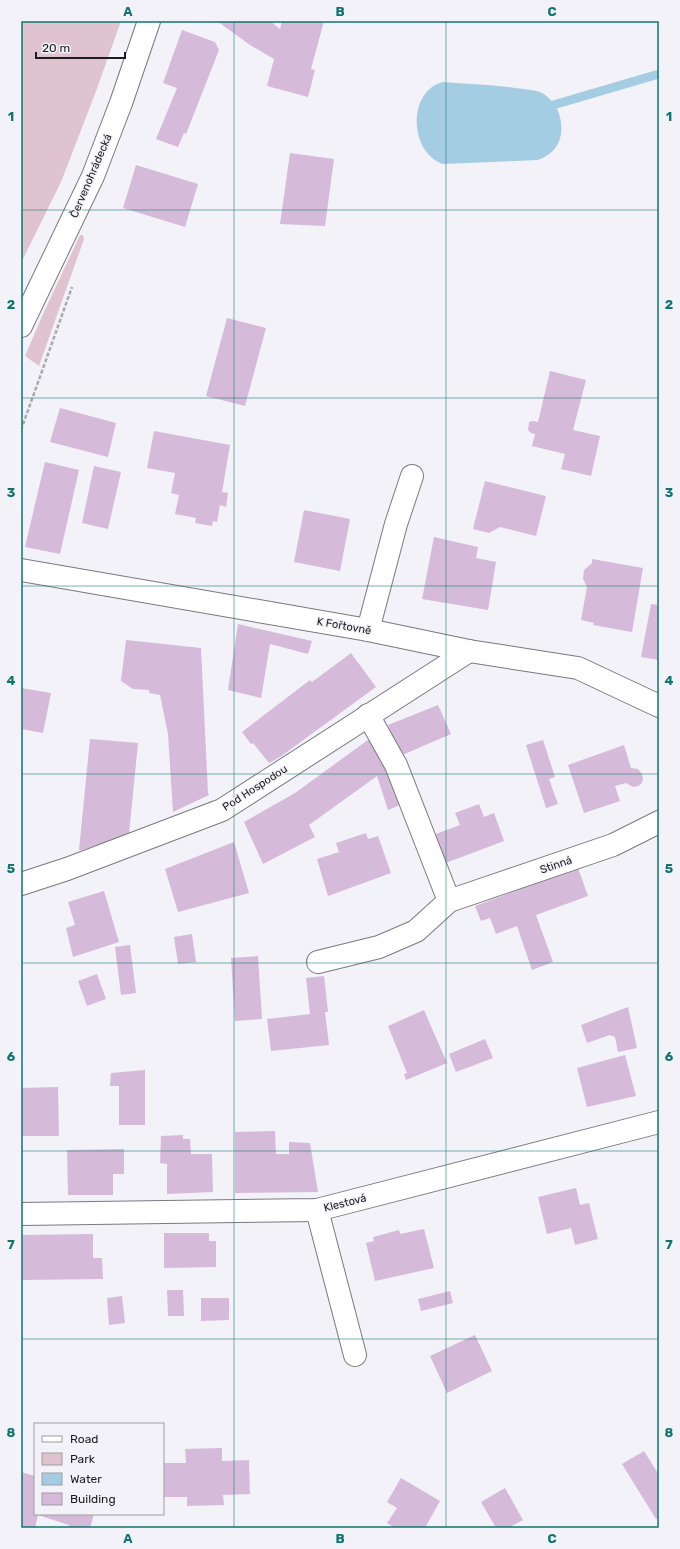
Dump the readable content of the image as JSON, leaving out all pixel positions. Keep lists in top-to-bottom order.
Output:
{
  "streets": {
    "street": [
      "Červenohrádecká",
      "K Fořtovně",
      "Pod Hospodou",
      "Stinná",
      "Klestová"
    ]
  },
  "crossings": [
    ["K Fořtovně", "Pod Hospodou"]
  ],
  "legend": [
    "Road",
    "Park",
    "Water",
    "Building"
  ],
  "scale_bar": "20 m",
  "grid": {
    "columns": ["A", "B", "C"],
    "rows": [
      "1",
      "2",
      "3",
      "4",
      "5",
      "6",
      "7",
      "8"
    ]
  }
}
